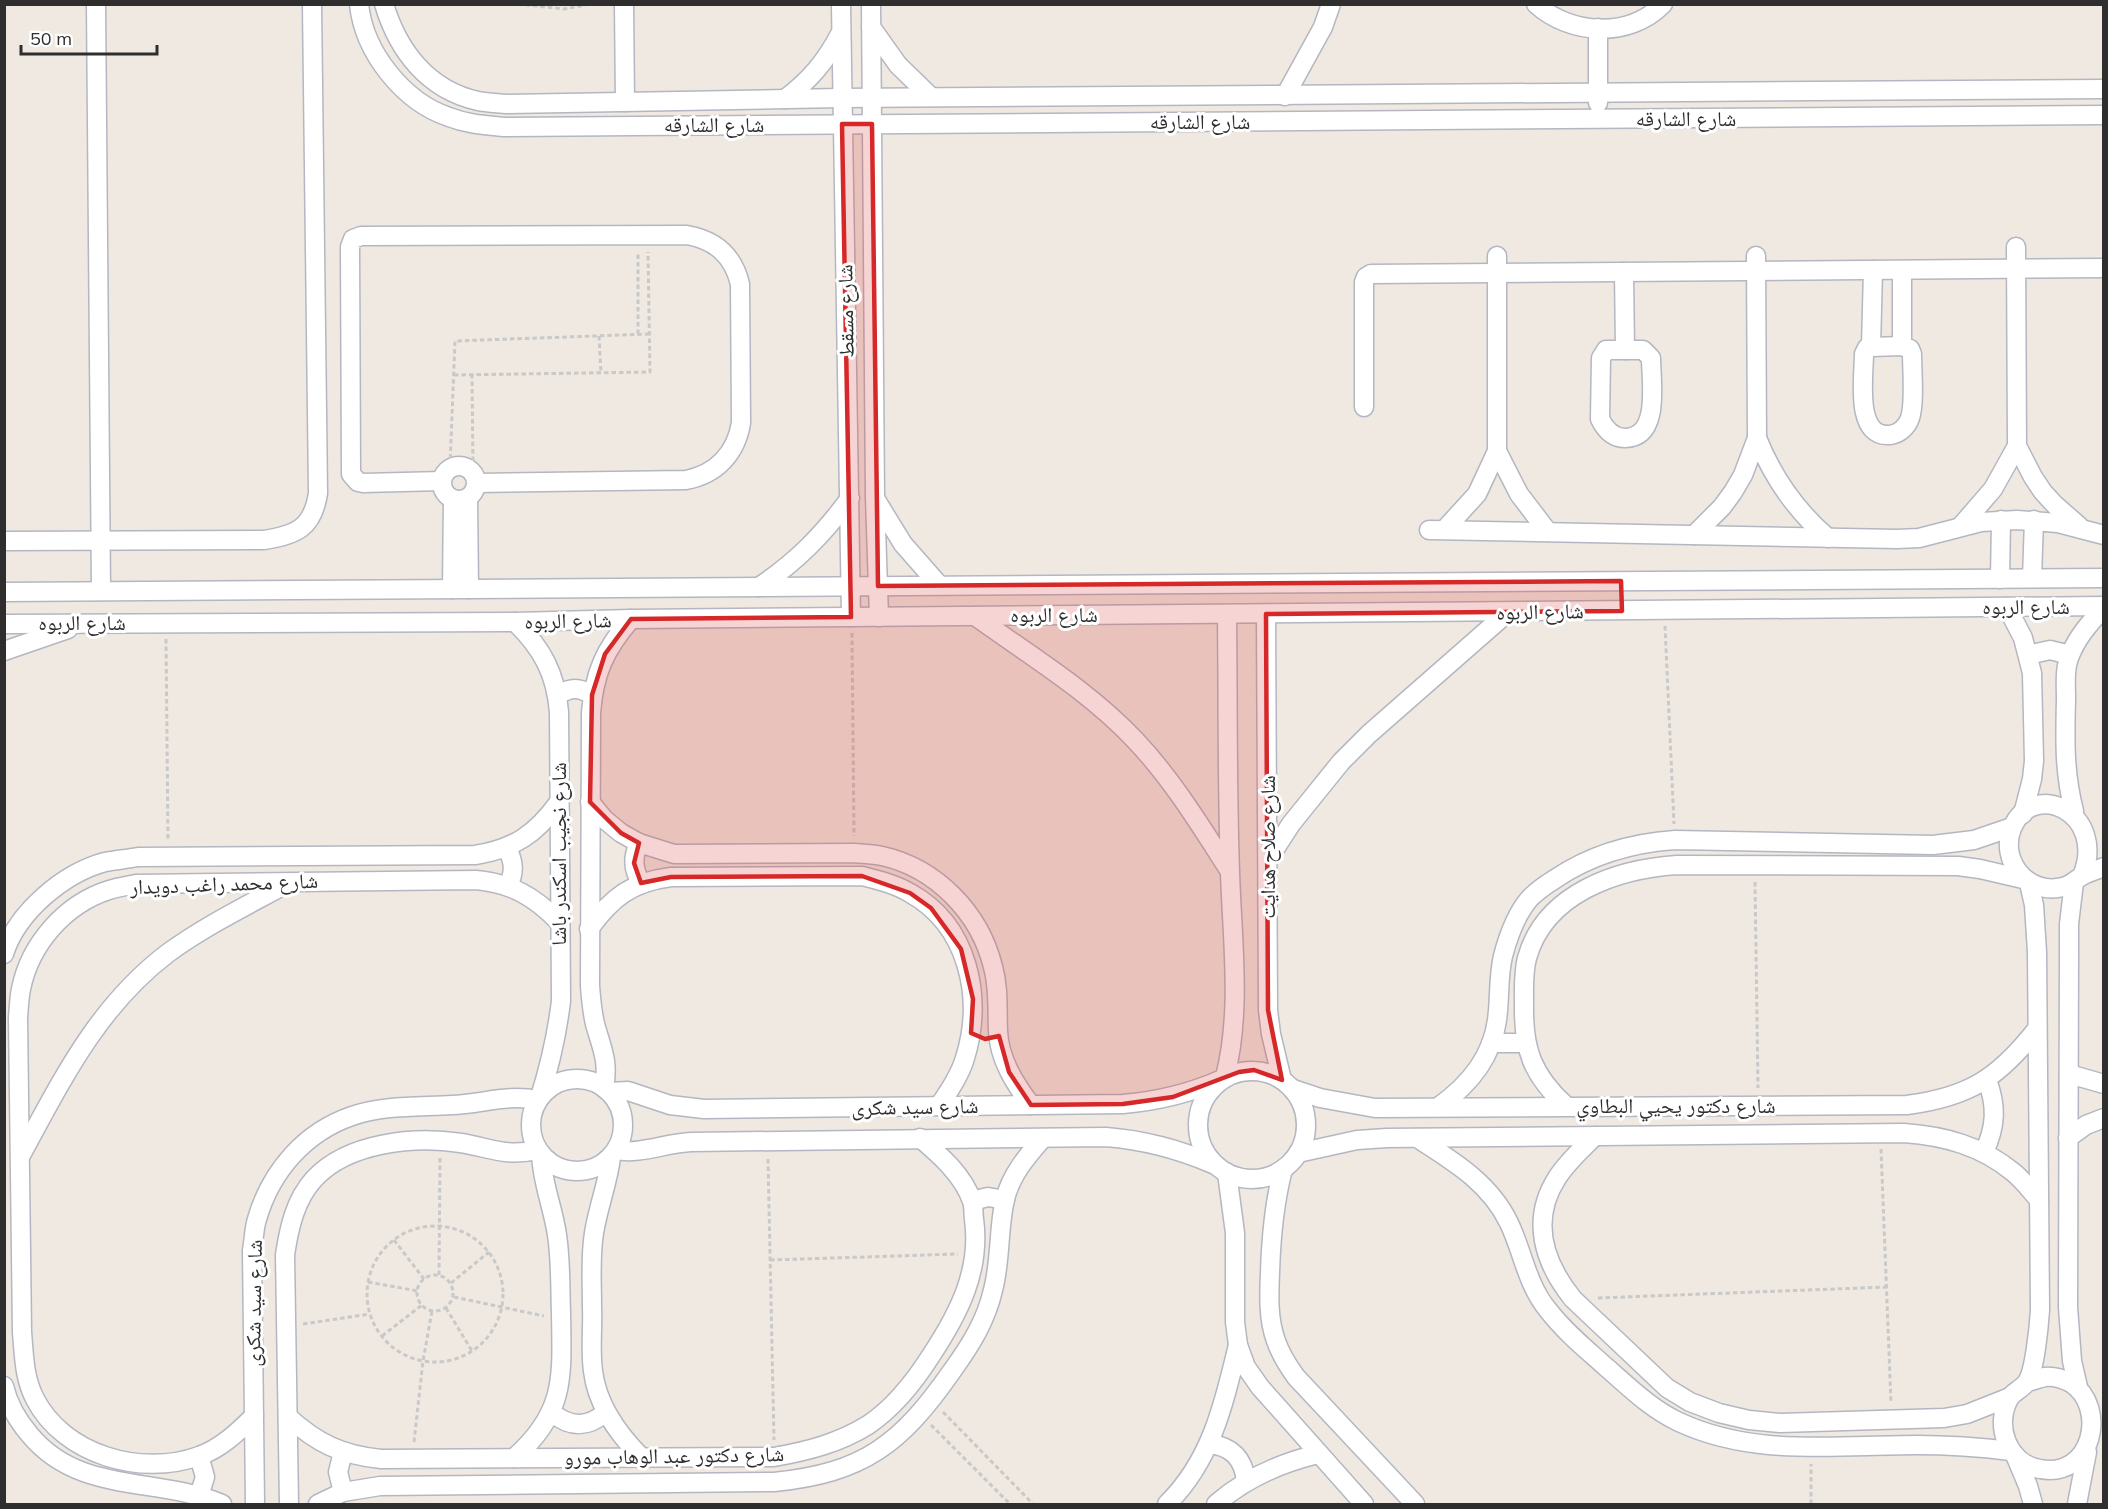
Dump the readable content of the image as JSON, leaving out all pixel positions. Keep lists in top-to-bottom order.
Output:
{
  "streets": {
    "street": [
      "شارع الشارقه",
      "شارع مسقط",
      "شارع الربوه",
      "شارع صلاح هدايت",
      "شارع نجيب اسكندر باشا",
      "شارع محمد راغب دويدار",
      "شارع دكتور يحيي البطاوي",
      "شارع سيد شكرى",
      "شارع دكتور عبد الوهاب مورو"
    ]
  },
  "crossings": [
    ["شارع الشارقه", "شارع مسقط"],
    ["شارع مسقط", "شارع الربوه"],
    ["شارع الربوه", "شارع صلاح هدايت"],
    ["شارع الربوه", "شارع نجيب اسكندر باشا"],
    ["شارع صلاح هدايت", "شارع دكتور يحيي البطاوي"],
    ["شارع صلاح هدايت", "شارع سيد شكرى"],
    ["شارع نجيب اسكندر باشا", "شارع محمد راغب دويدار"],
    ["شارع نجيب اسكندر باشا", "شارع سيد شكرى"],
    ["شارع محمد راغب دويدار", "شارع سيد شكرى"],
    ["شارع دكتور يحيي البطاوي", "شارع سيد شكرى"],
    ["شارع سيد شكرى", "شارع دكتور عبد الوهاب مورو"]
  ],
  "scale_bar": "50 m"
}
